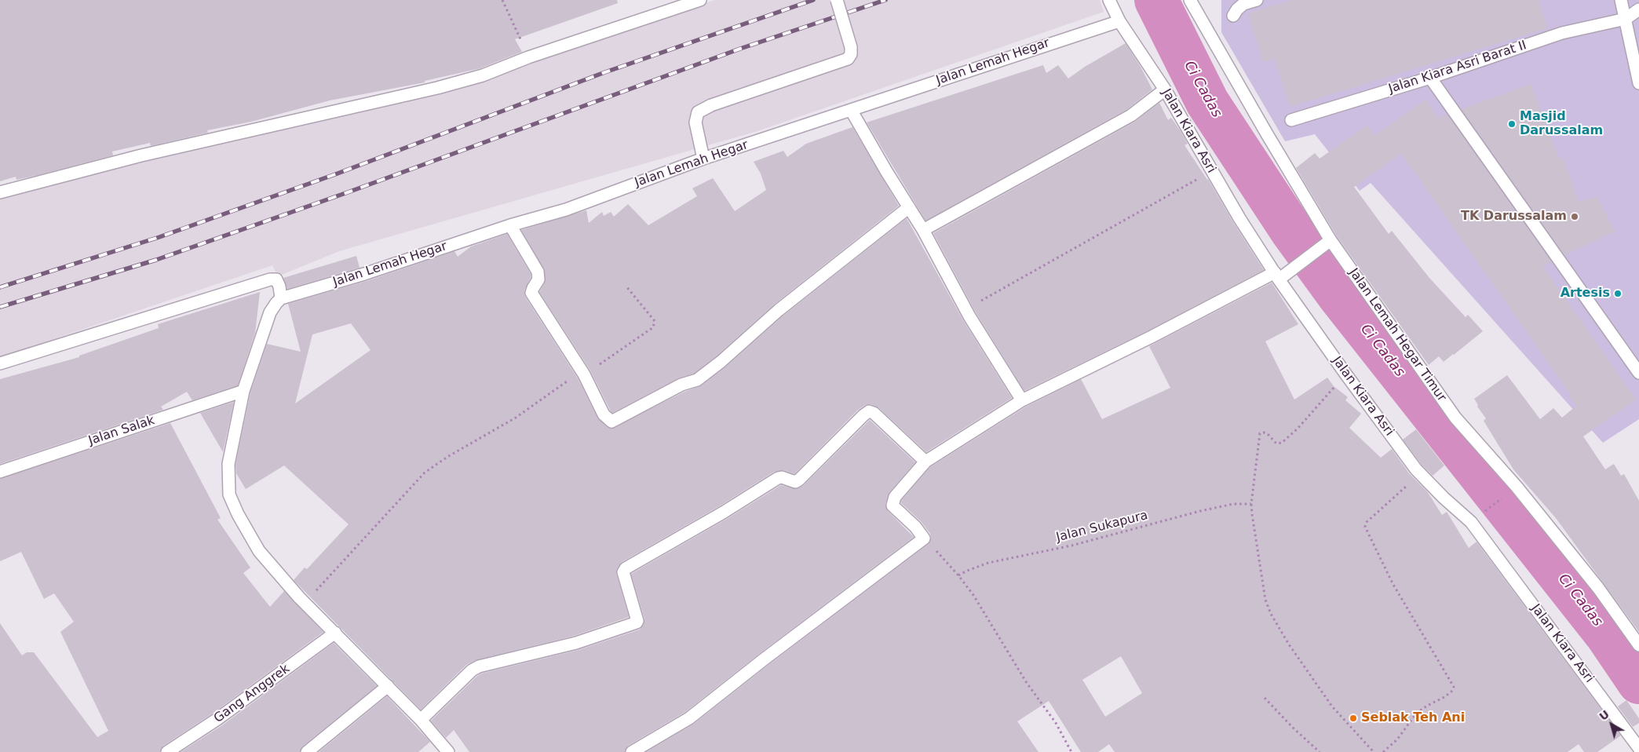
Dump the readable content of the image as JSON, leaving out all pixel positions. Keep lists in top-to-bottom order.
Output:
{
  "streets": {
    "street": [
      "Jalan Lemah Hegar",
      "Jalan Kiara Asri Barat II",
      "Jalan Kiara Asri",
      "Jalan Lemah Hegar Timur",
      "Jalan Salak",
      "Gang Anggrek"
    ],
    "path": ["Jalan Sukapura"]
  },
  "crossings": [
    ["Jalan Lemah Hegar", "Jalan Kiara Asri"]
  ],
  "water": ["Ci Cadas"],
  "places": [
    "Masjid Darussalam",
    "TK Darussalam",
    "Artesis",
    "Seblak Teh Ani"
  ],
  "north": "top left"
}
